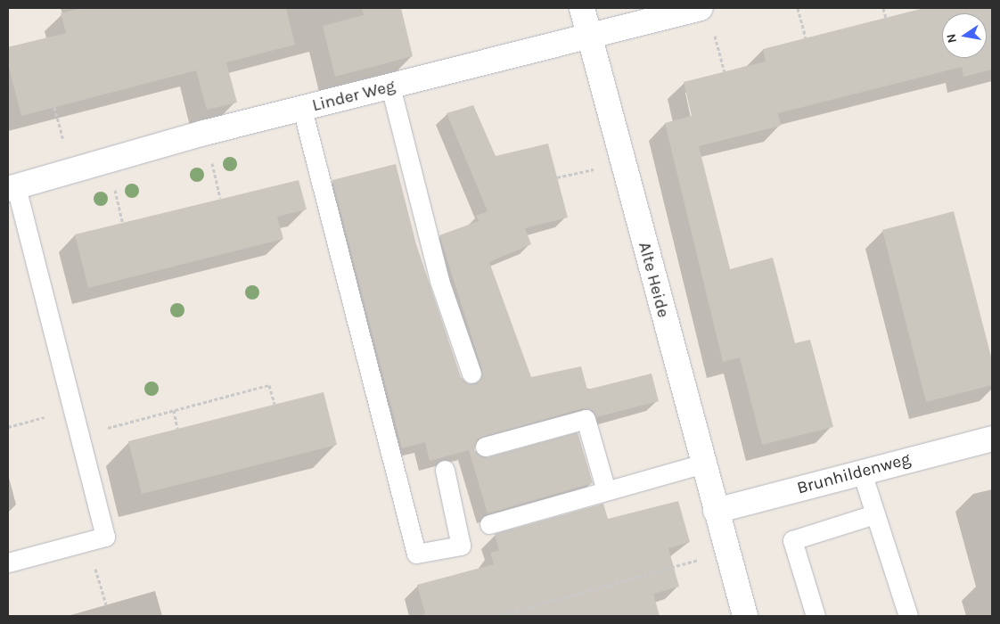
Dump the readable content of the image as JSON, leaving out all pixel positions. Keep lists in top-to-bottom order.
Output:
{
  "streets": {
    "street": ["Linder Weg", "Alte Heide", "Brunhildenweg"]
  },
  "crossings": [
    ["Linder Weg", "Alte Heide"],
    ["Alte Heide", "Brunhildenweg"]
  ],
  "north": "left"
}
